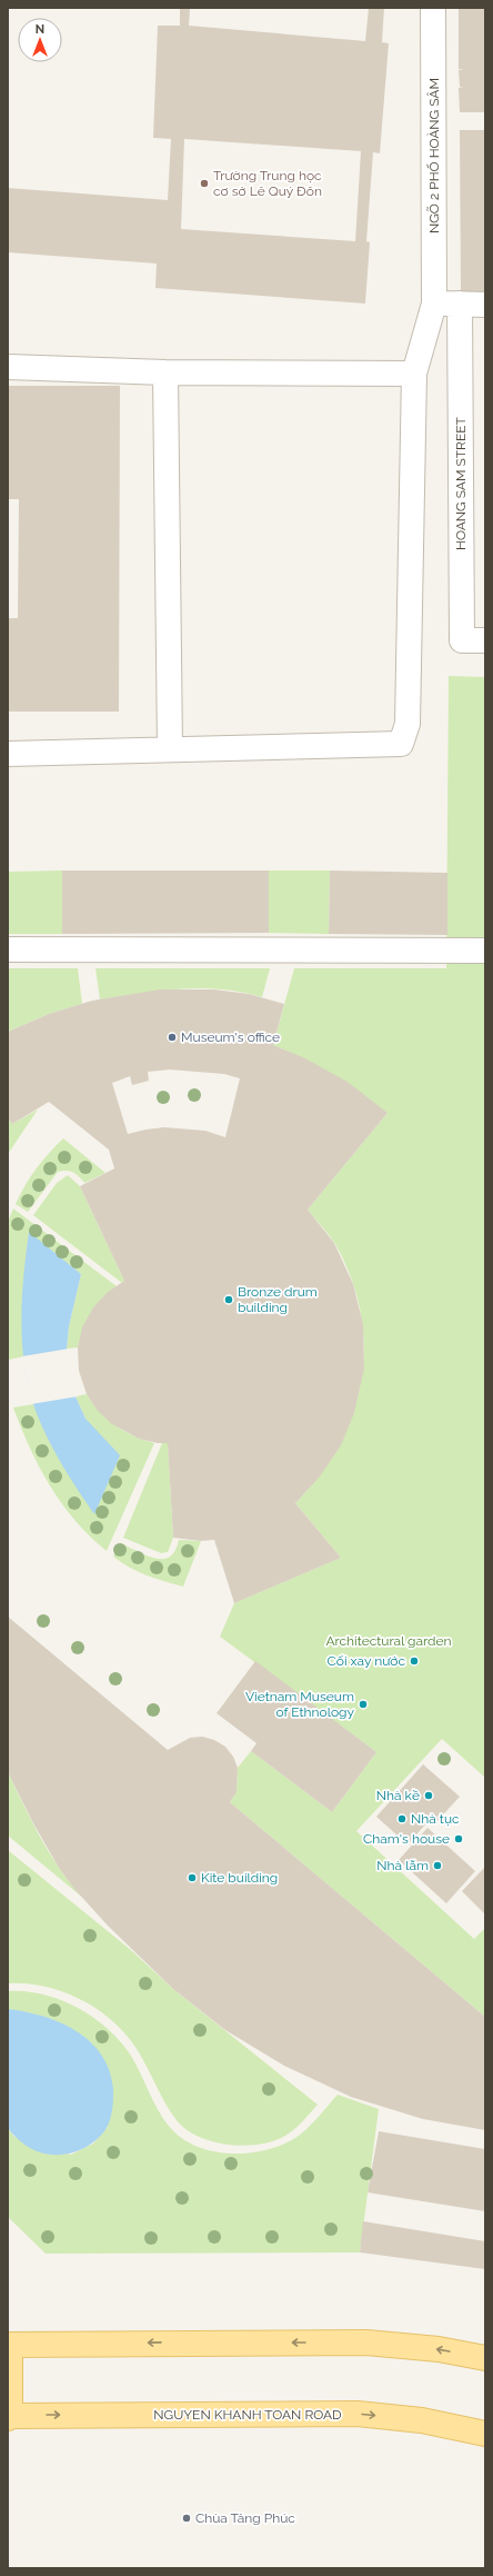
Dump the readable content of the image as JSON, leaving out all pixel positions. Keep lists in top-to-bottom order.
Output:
{
  "streets": {
    "main road": ["NGUYEN KHANH TOAN ROAD"],
    "street": ["NGÕ 2 PHỐ HOÀNG SÂM", "HOANG SAM STREET"]
  },
  "parks": ["Architectural garden"],
  "places": [
    "Trường Trung học cơ sở Lê Quý Đôn",
    "Museum's office",
    "Bronze drum building",
    "Cối xay nước",
    "Vietnam Museum of Ethnology",
    "Nhà kề",
    "Nhà tục",
    "Cham's house",
    "Nhà lẫm",
    "Kite building",
    "Chùa Tăng Phúc"
  ],
  "north": "top"
}
